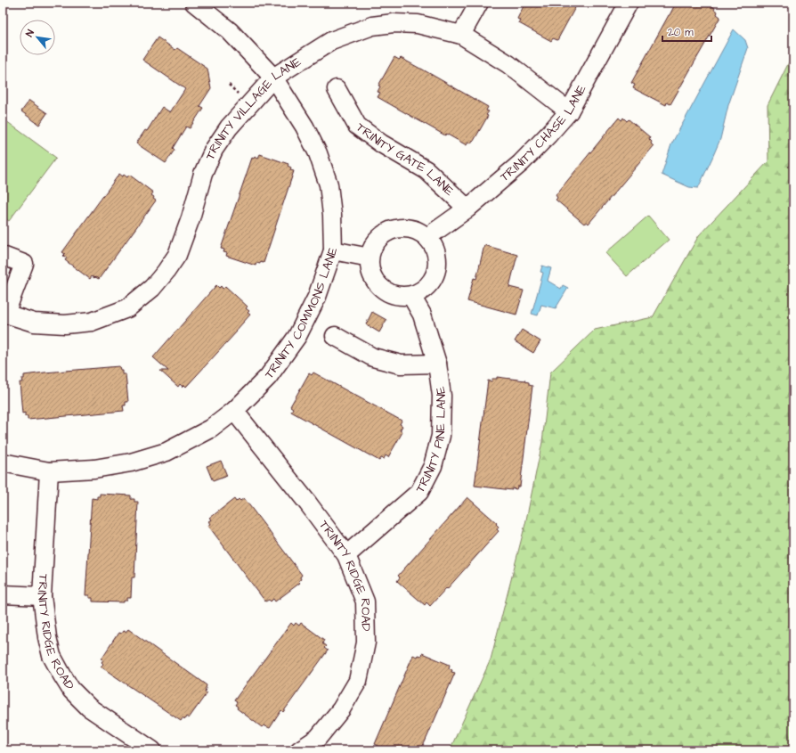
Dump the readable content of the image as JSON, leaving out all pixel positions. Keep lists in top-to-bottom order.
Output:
{
  "streets": {
    "street": [
      "TRINITY VILLAGE LANE",
      "TRINITY CHASE LANE",
      "TRINITY GATE LANE",
      "TRINITY COMMONS LANE",
      "TRINITY PINE LANE",
      "TRINITY RIDGE ROAD"
    ]
  },
  "crossings": [
    ["TRINITY VILLAGE LANE", "TRINITY CHASE LANE"],
    ["TRINITY VILLAGE LANE", "TRINITY COMMONS LANE"],
    ["TRINITY CHASE LANE", "TRINITY GATE LANE"],
    ["TRINITY CHASE LANE", "TRINITY PINE LANE"],
    ["TRINITY COMMONS LANE", "TRINITY RIDGE ROAD"],
    ["TRINITY PINE LANE", "TRINITY RIDGE ROAD"]
  ],
  "scale_bar": "20 m",
  "north": "top left"
}
